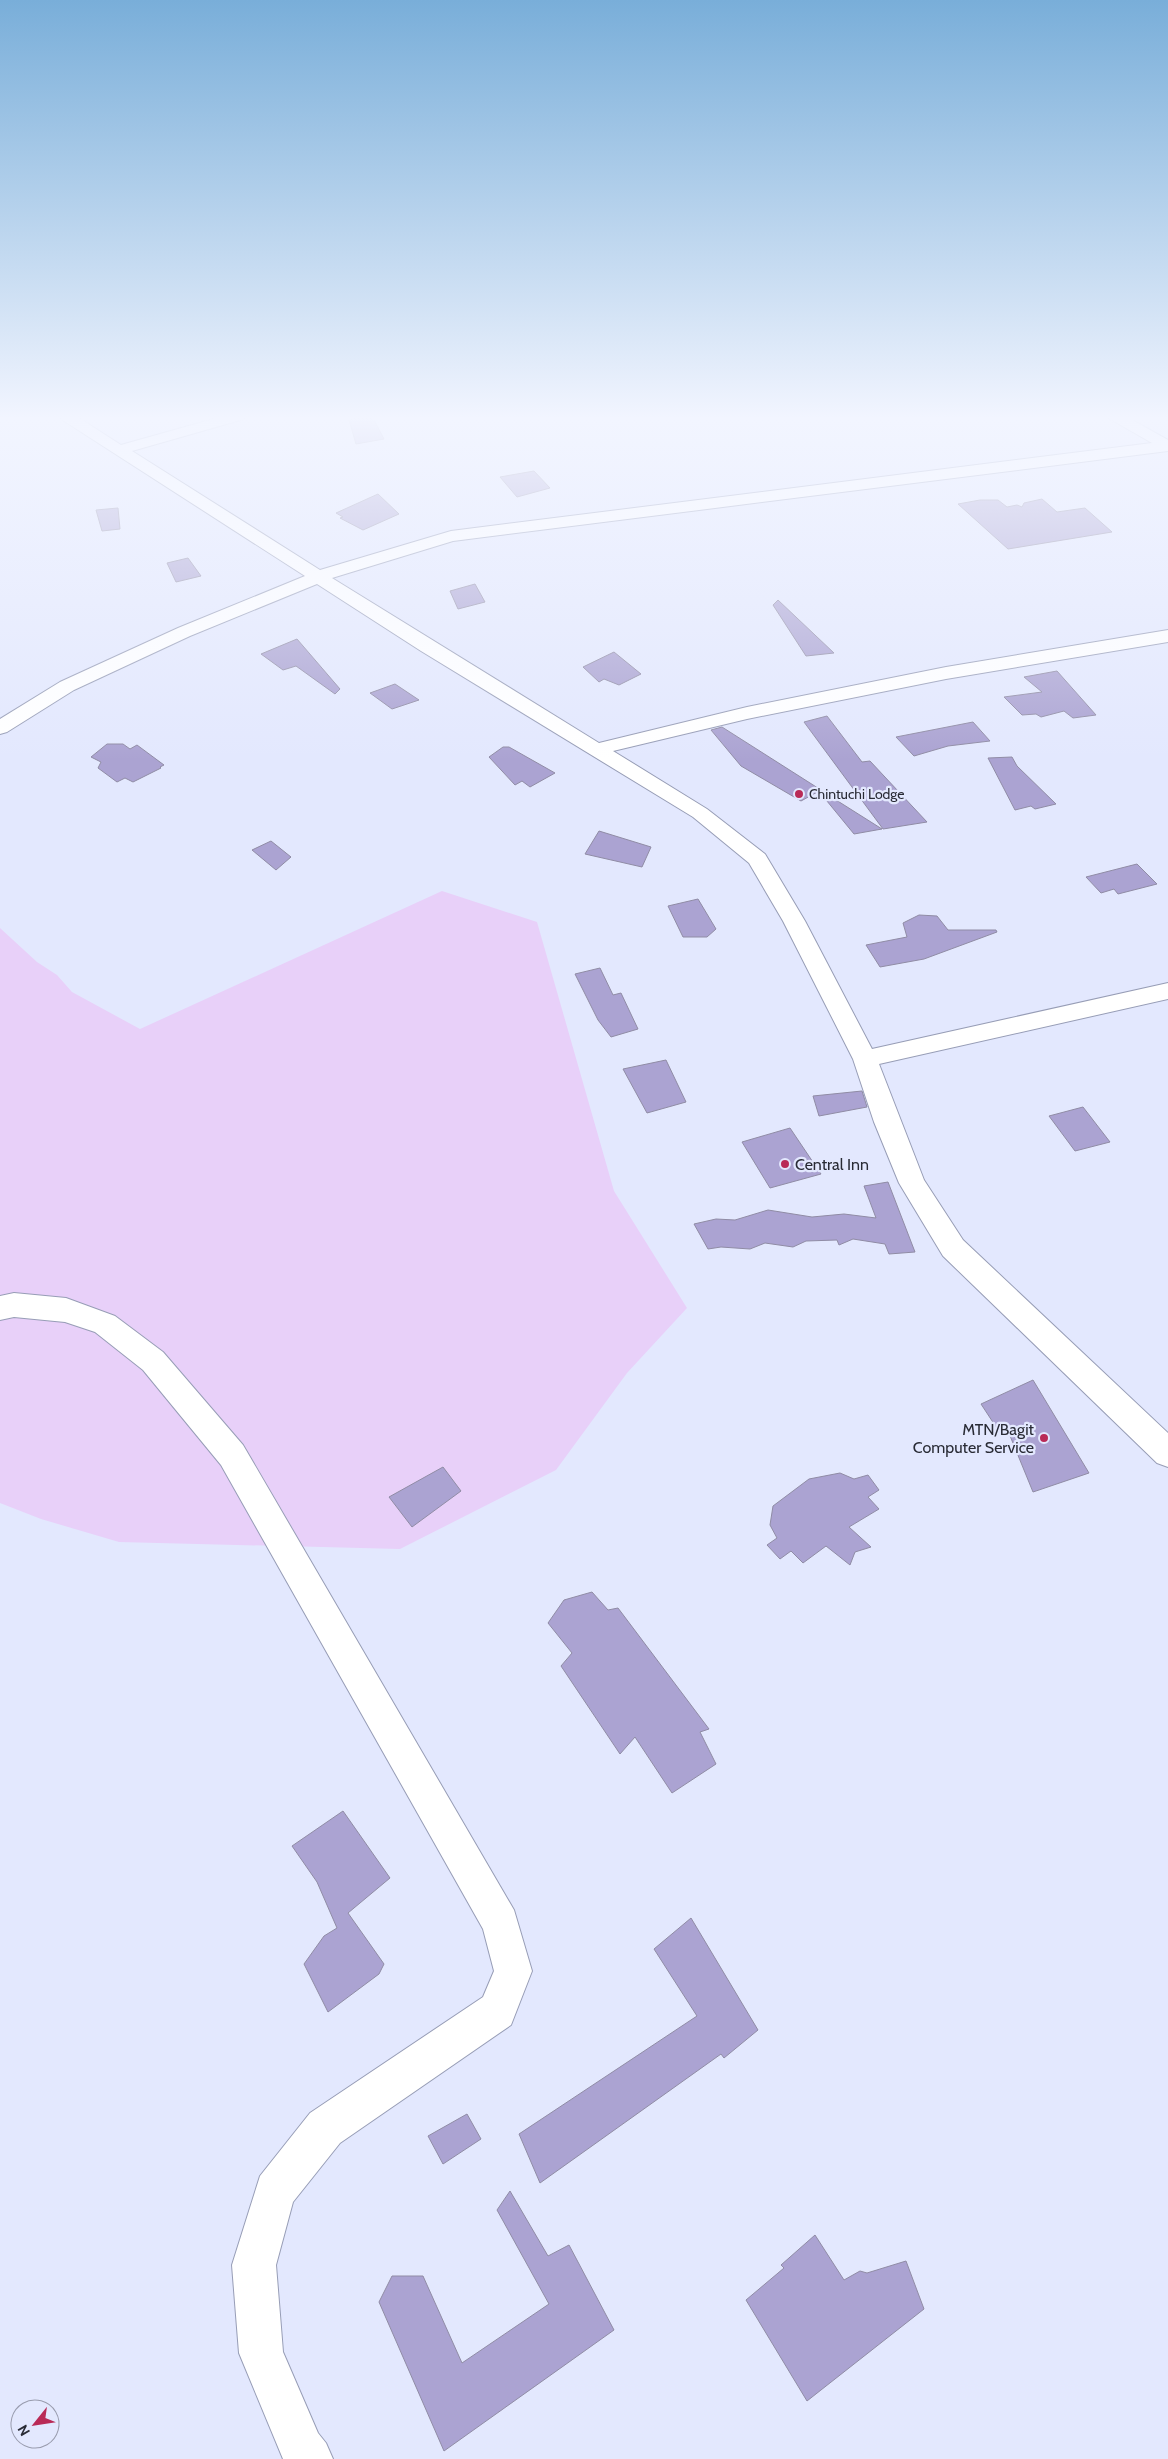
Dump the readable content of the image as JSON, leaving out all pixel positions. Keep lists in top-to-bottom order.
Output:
{
  "places": ["Chintuchi Lodge", "Central Inn", "MTN/Bagit Computer Service"],
  "north": "bottom left"
}
